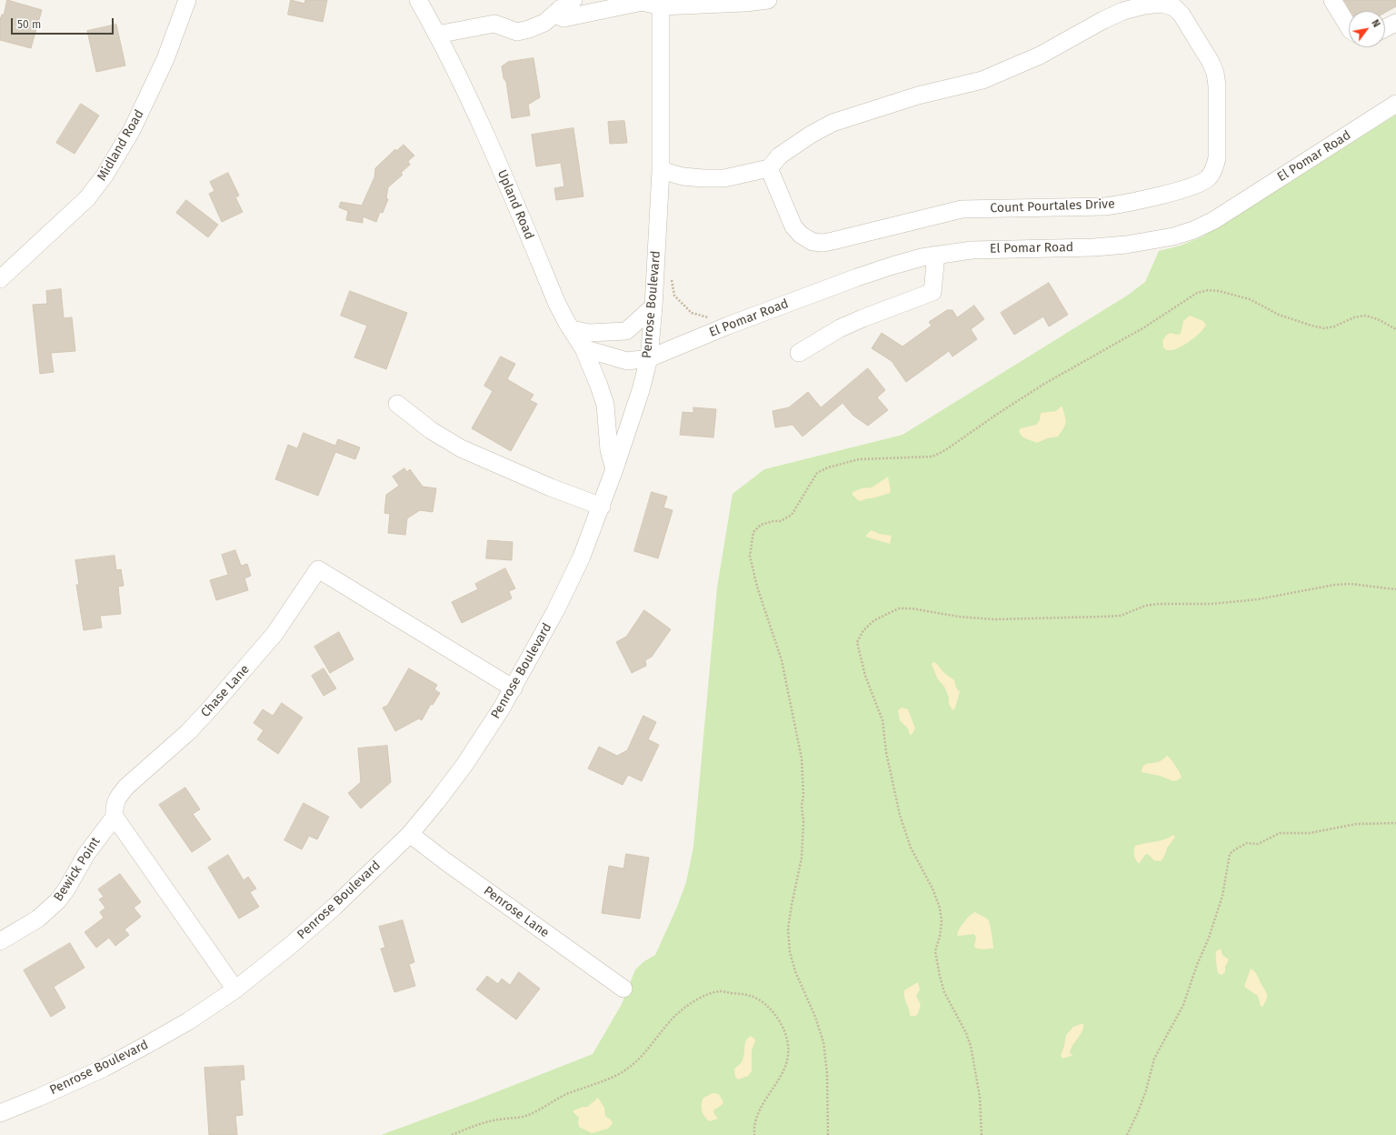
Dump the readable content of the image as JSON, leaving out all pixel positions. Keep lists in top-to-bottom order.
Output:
{
  "streets": {
    "street": [
      "Midland Road",
      "El Pomar Road",
      "Upland Road",
      "Count Pourtales Drive",
      "Penrose Boulevard",
      "Chase Lane",
      "Bewick Point",
      "Penrose Lane"
    ]
  },
  "crossings": [
    ["El Pomar Road", "Penrose Boulevard"],
    ["Upland Road", "Penrose Boulevard"],
    ["Penrose Boulevard", "Chase Lane"],
    ["Penrose Boulevard", "Penrose Lane"],
    ["Chase Lane", "Bewick Point"]
  ],
  "scale_bar": "50 m",
  "north": "top right"
}
